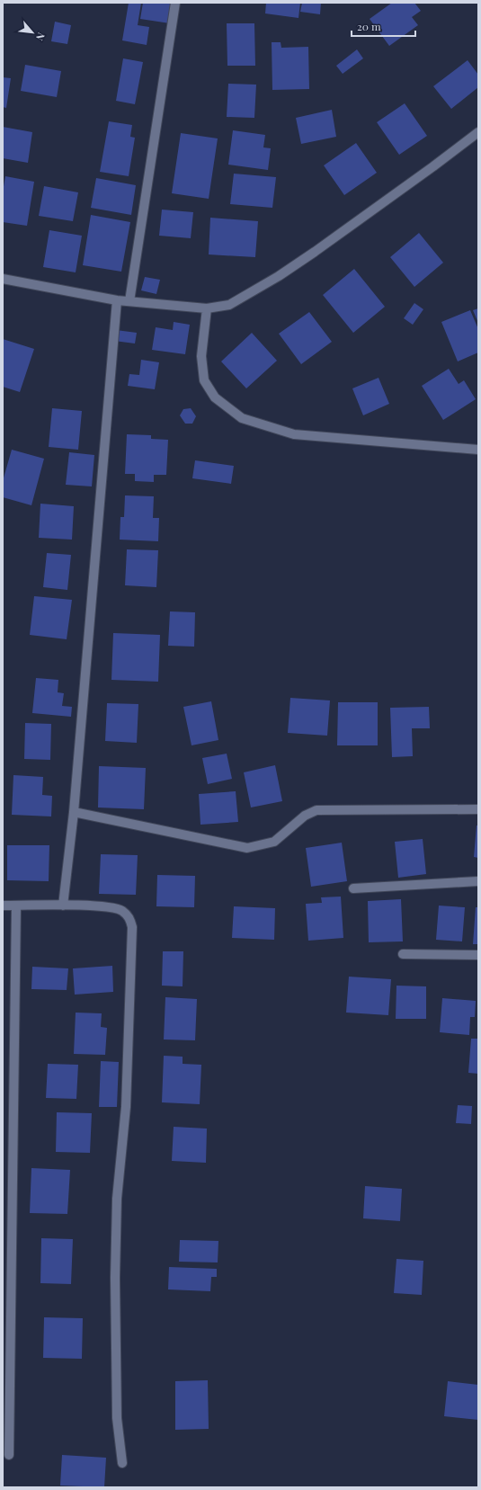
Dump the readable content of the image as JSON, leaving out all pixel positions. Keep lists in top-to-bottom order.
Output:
{
  "scale_bar": "20 m",
  "north": "bottom right"
}
